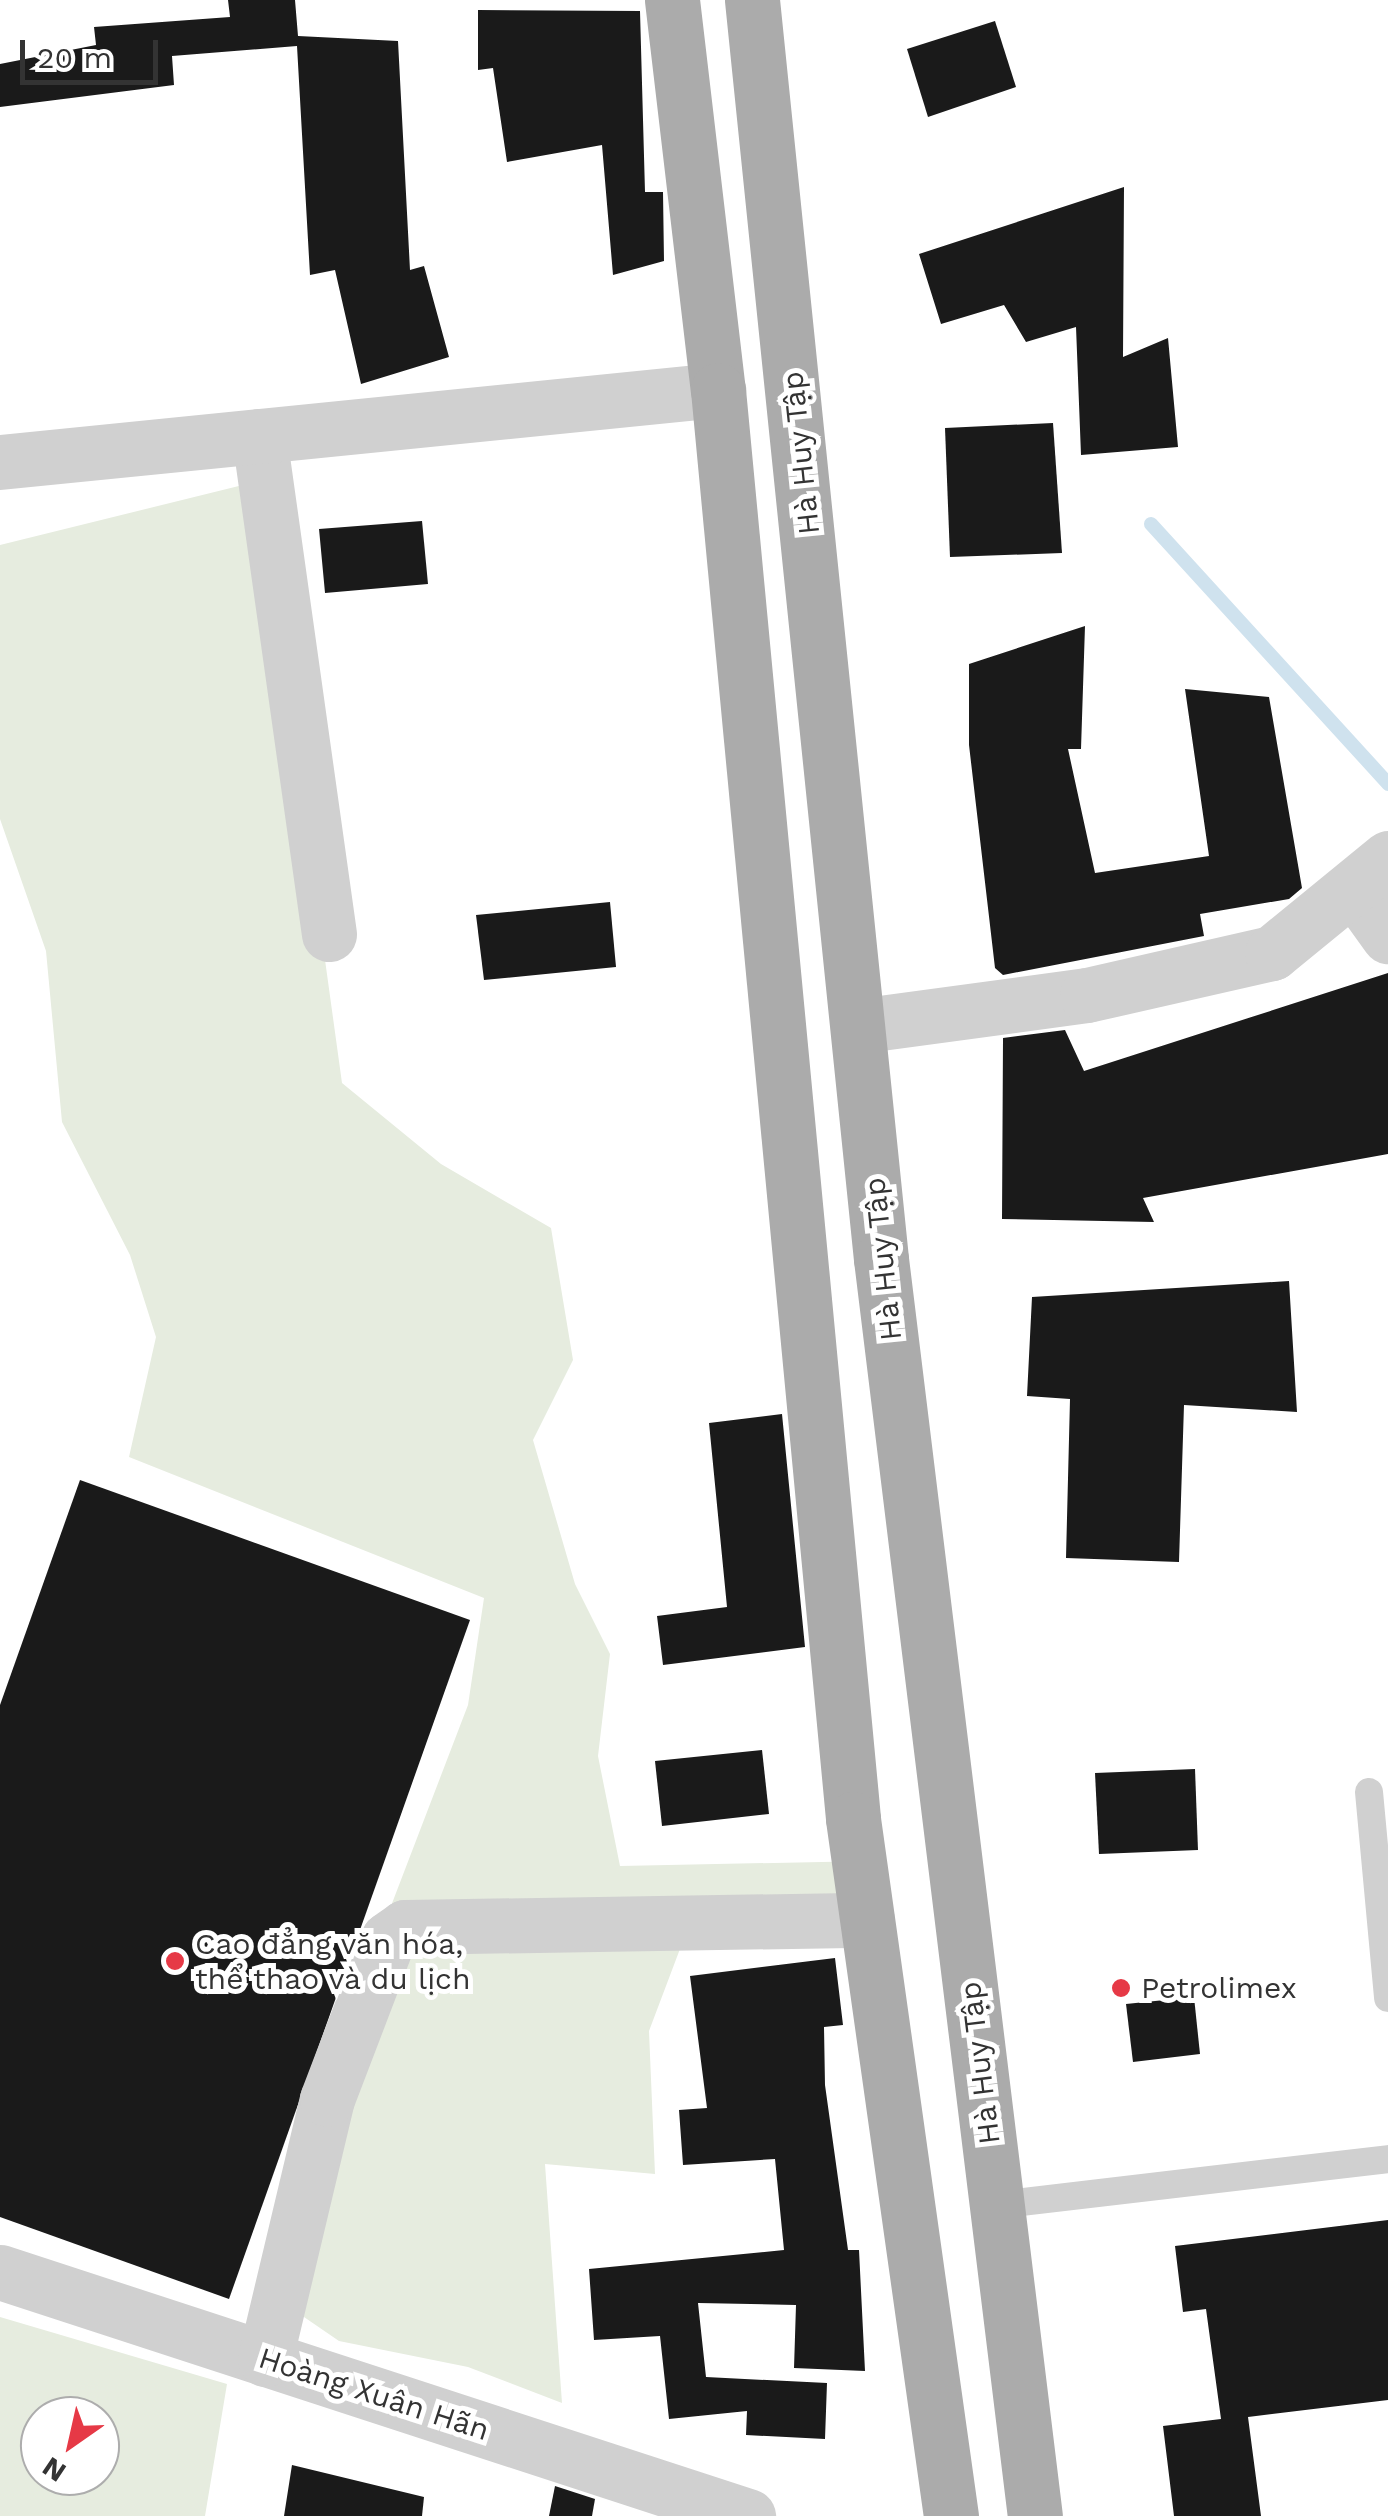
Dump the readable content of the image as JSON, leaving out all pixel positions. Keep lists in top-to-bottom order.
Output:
{
  "streets": {
    "main road": ["Hà Huy Tập"],
    "street": ["Hoàng Xuân Hãn"]
  },
  "places": ["Cao đẳng văn hóa, thể thao và du lịch", "Petrolimex"],
  "scale_bar": "20 m",
  "north": "bottom left"
}
